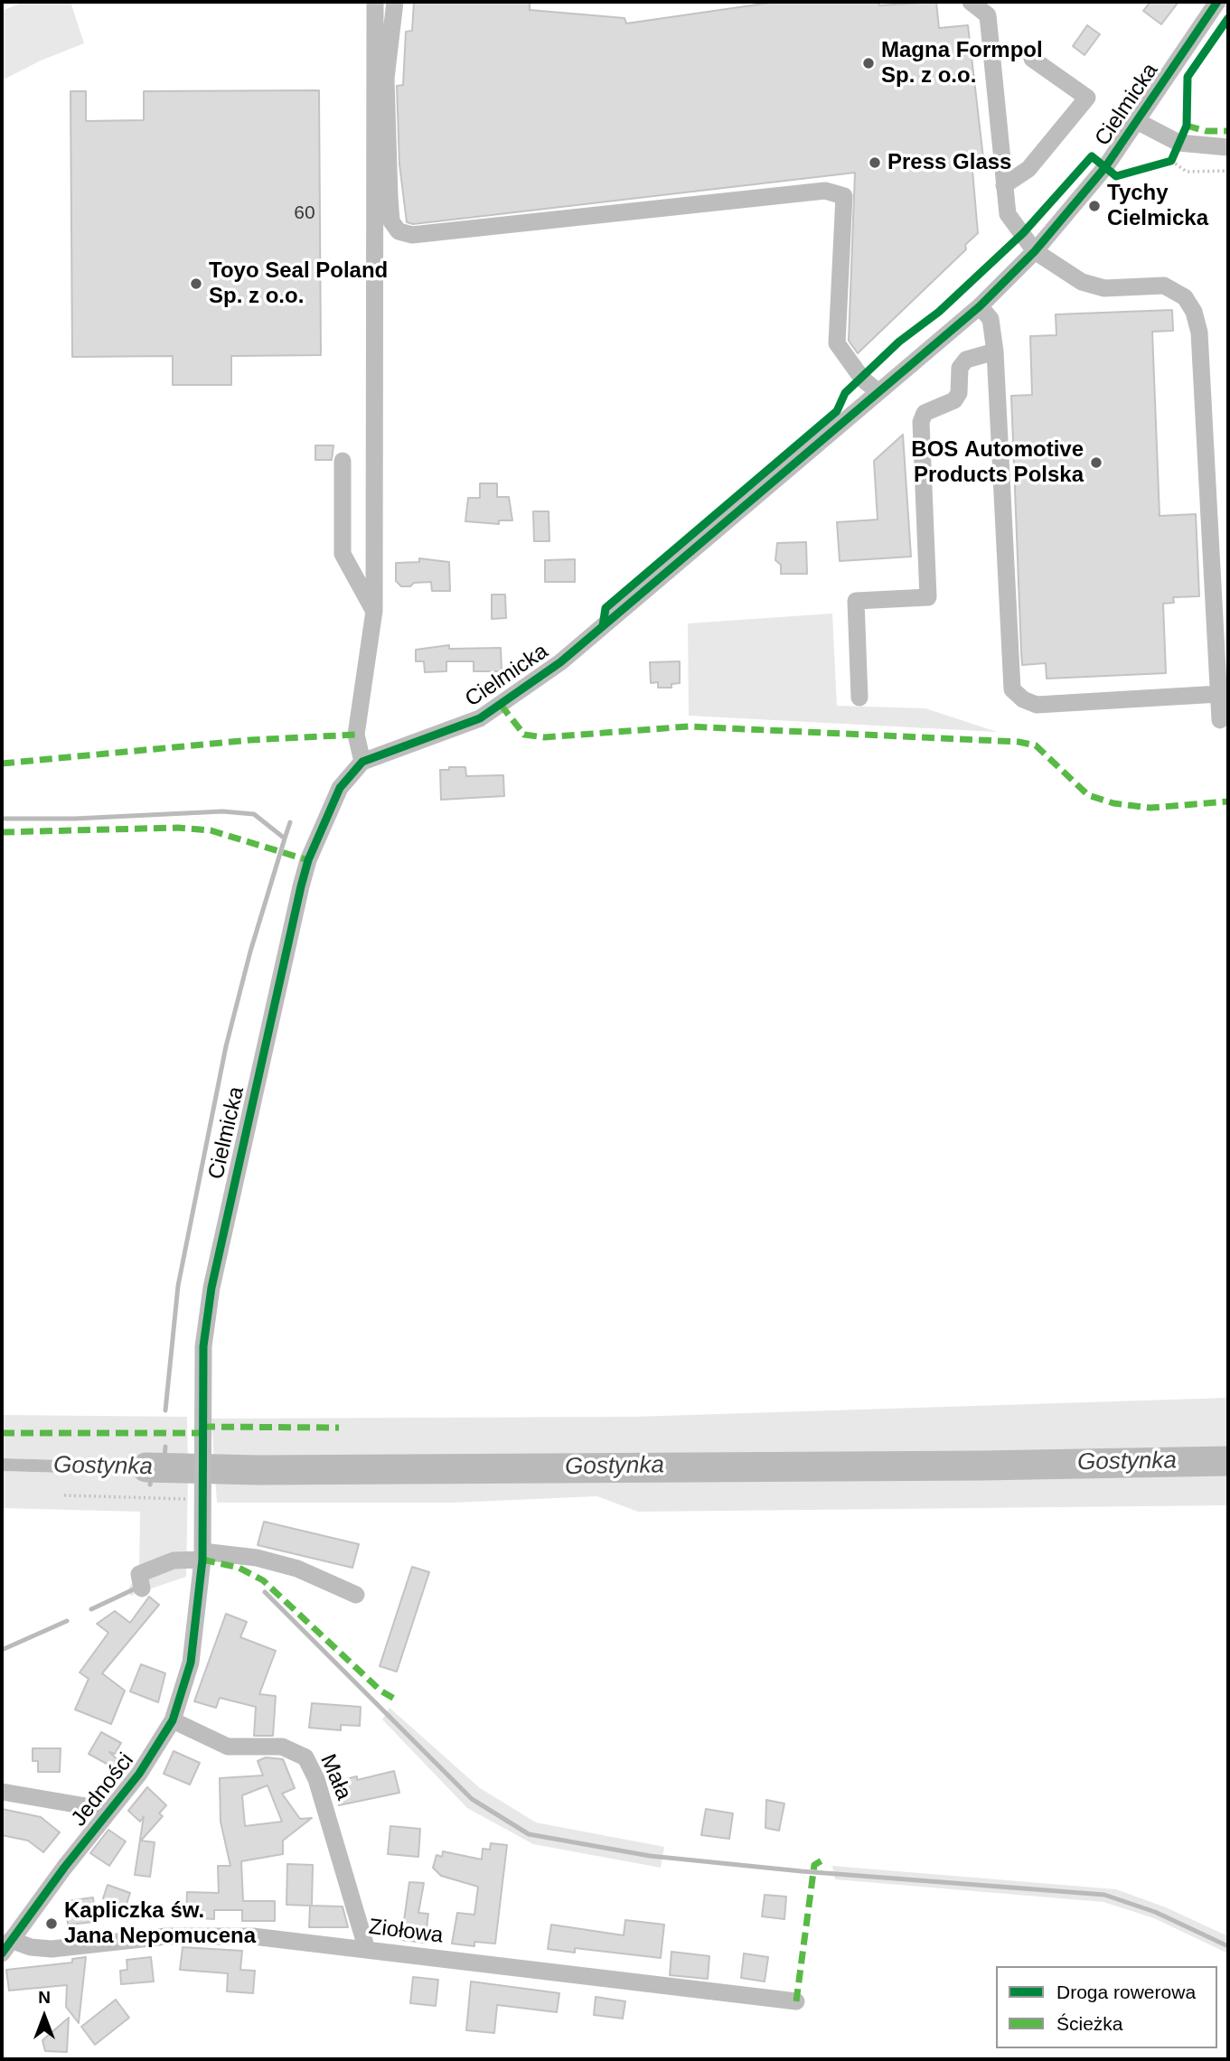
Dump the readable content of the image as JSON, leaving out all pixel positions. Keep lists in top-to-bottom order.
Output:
{
  "streets": {
    "street": [
      "Cielmicka",
      "Mała",
      "Jedności",
      "Ziołowa"
    ]
  },
  "crossings": [
    ["Cielmicka", "Jedności"],
    ["Mała", "Jedności"],
    ["Mała", "Ziołowa"],
    ["Jedności", "Ziołowa"]
  ],
  "water": ["Gostynka"],
  "places": [
    "Magna Formpol Sp. z o.o.",
    "Press Glass",
    "Tychy Cielmicka",
    "Toyo Seal Poland Sp. z o.o.",
    "BOS Automotive Products Polska",
    "Kapliczka św. Jana Nepomucena"
  ],
  "house_numbers": ["60"],
  "legend": ["Droga rowerowa", "Ścieżka"],
  "north": "top"
}
